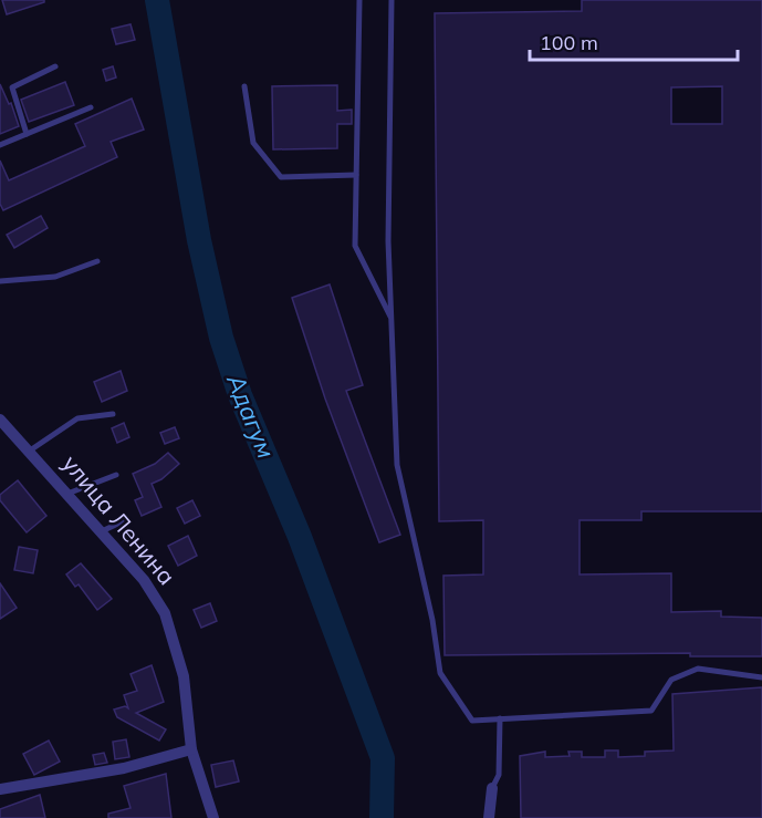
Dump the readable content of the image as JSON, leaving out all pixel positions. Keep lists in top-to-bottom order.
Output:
{
  "streets": {
    "street": ["улица Ленина"]
  },
  "water": ["Адагум"],
  "scale_bar": "100 m"
}
